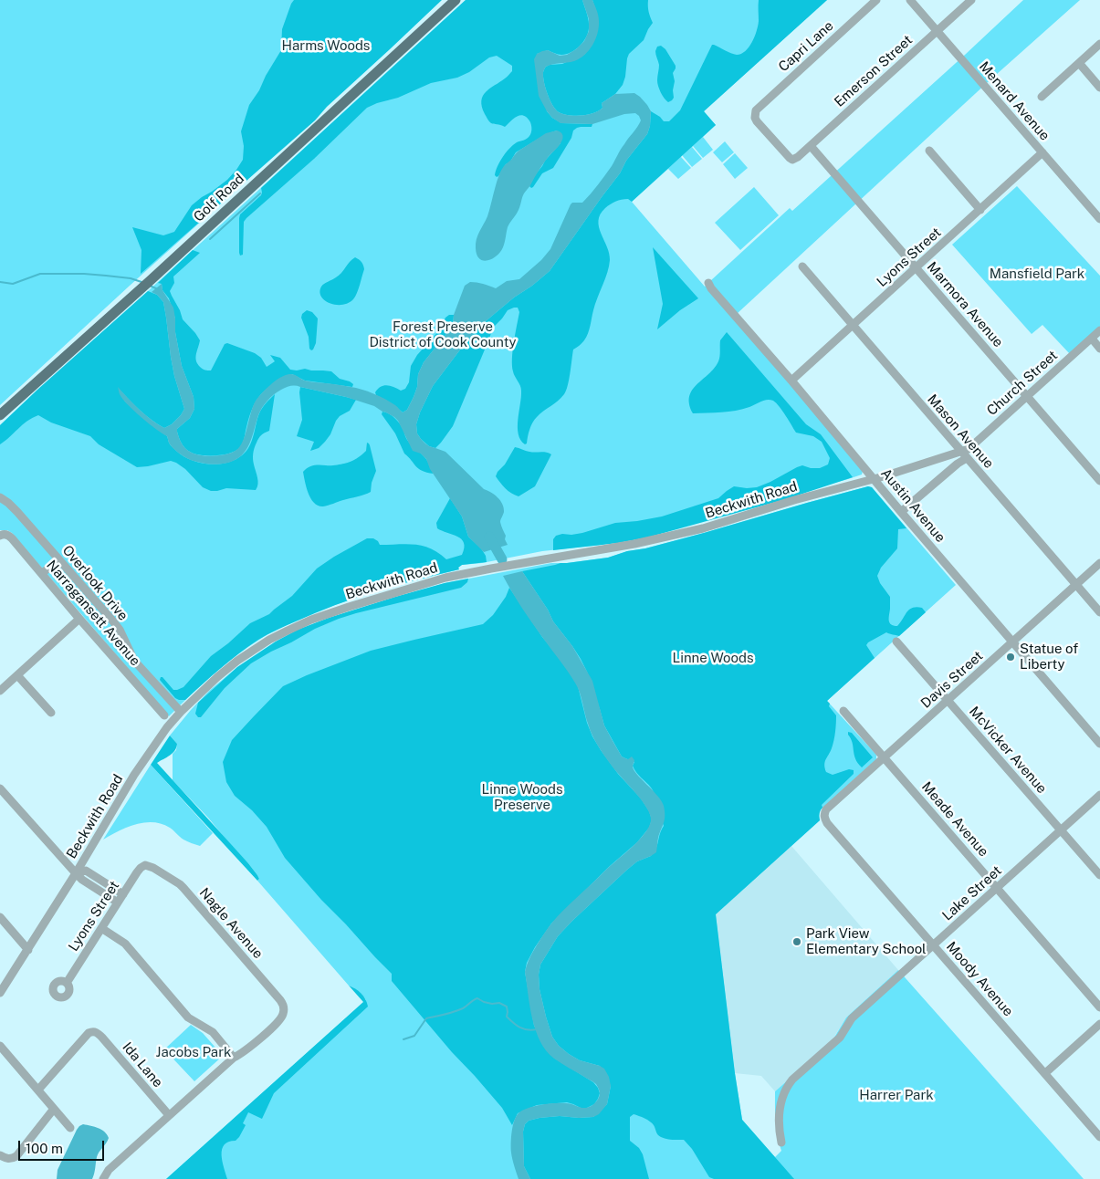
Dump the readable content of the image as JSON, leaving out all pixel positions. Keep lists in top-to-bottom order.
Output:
{
  "streets": {
    "main road": ["Golf Road"],
    "street": [
      "Capri Lane",
      "Emerson Street",
      "Menard Avenue",
      "Lyons Street",
      "Marmora Avenue",
      "Church Street",
      "Mason Avenue",
      "Beckwith Road",
      "Austin Avenue",
      "Overlook Drive",
      "Narragansett Avenue",
      "Davis Street",
      "McVicker Avenue",
      "Meade Avenue",
      "Lake Street",
      "Nagle Avenue",
      "Moody Avenue",
      "Ida Lane"
    ]
  },
  "crossings": [
    ["Capri Lane", "Emerson Street"],
    ["Emerson Street", "Menard Avenue"],
    ["Emerson Street", "Marmora Avenue"],
    ["Menard Avenue", "Lyons Street"],
    ["Lyons Street", "Marmora Avenue"],
    ["Lyons Street", "Mason Avenue"],
    ["Lyons Street", "Austin Avenue"],
    ["Lyons Street", "Nagle Avenue"],
    ["Marmora Avenue", "Church Street"],
    ["Church Street", "Mason Avenue"],
    ["Church Street", "Beckwith Road"],
    ["Mason Avenue", "Beckwith Road"],
    ["Mason Avenue", "Davis Street"],
    ["Beckwith Road", "Austin Avenue"],
    ["Beckwith Road", "Overlook Drive"],
    ["Austin Avenue", "Davis Street"],
    ["Davis Street", "McVicker Avenue"],
    ["Davis Street", "Meade Avenue"],
    ["Davis Street", "Moody Avenue"],
    ["McVicker Avenue", "Lake Street"],
    ["Meade Avenue", "Lake Street"],
    ["Lake Street", "Moody Avenue"]
  ],
  "parks": [
    "Harms Woods",
    "Mansfield Park",
    "Forest Preserve District of Cook County",
    "Linne Woods",
    "Linne Woods Preserve",
    "Jacobs Park",
    "Harrer Park"
  ],
  "places": ["Statue of Liberty", "Park View Elementary School"],
  "scale_bar": "100 m"
}
